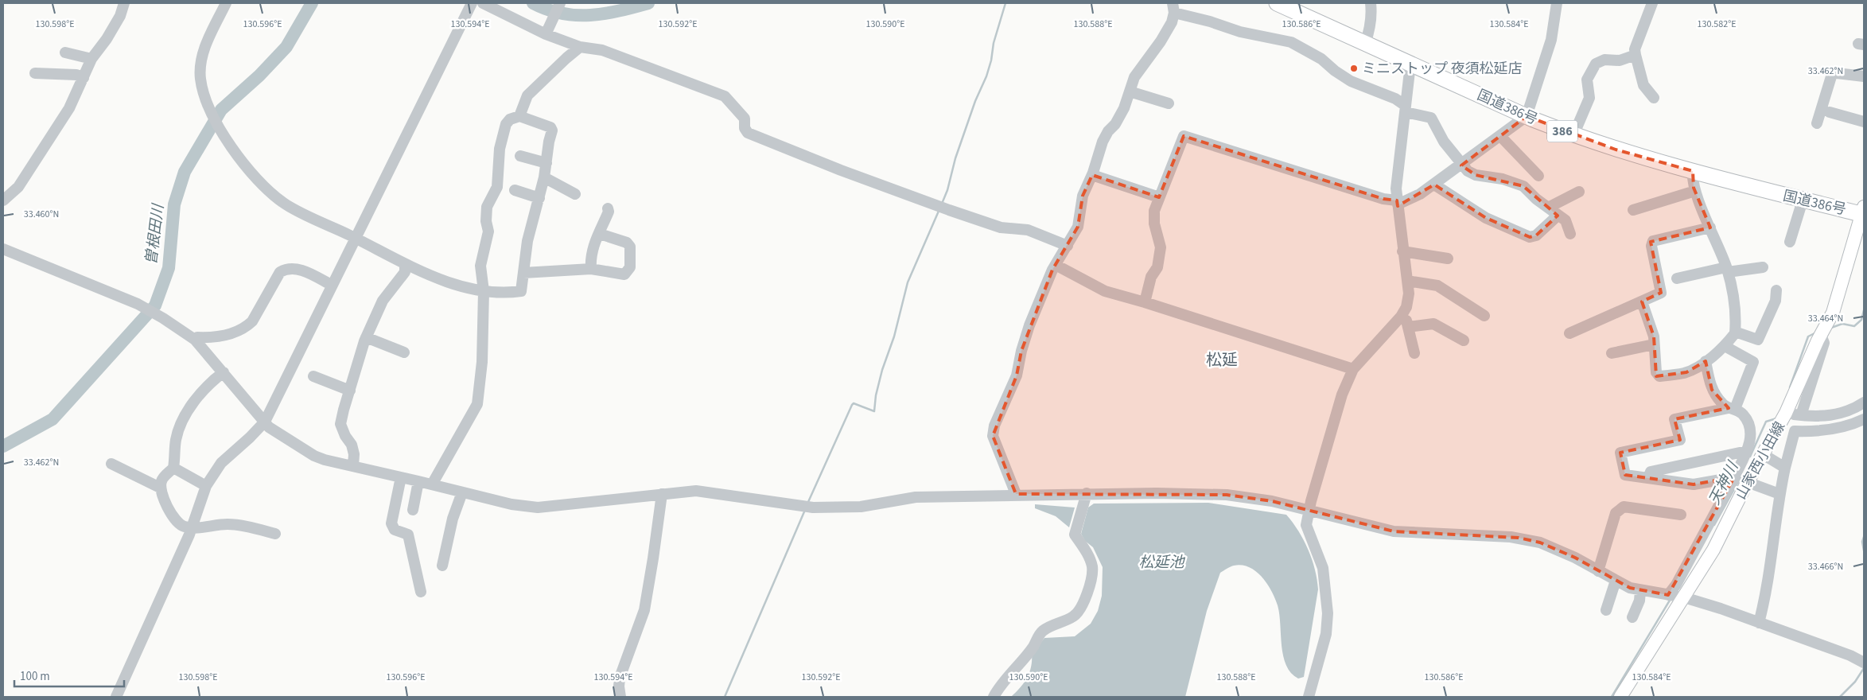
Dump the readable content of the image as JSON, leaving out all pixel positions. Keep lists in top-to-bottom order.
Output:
{
  "streets": {
    "highway": ["国道386号", "386"],
    "main road": ["山家西小田線"]
  },
  "crossings": [
    ["国道386号", "山家西小田線"]
  ],
  "districts": ["松延"],
  "water": ["曽根田川", "天神川", "松延池"],
  "places": ["ミニストップ 夜須松延店"],
  "scale_bar": "100 m",
  "coordinates": [
    "130.598°E",
    "130.596°E",
    "130.594°E",
    "130.592°E",
    "130.590°E",
    "130.588°E",
    "130.586°E",
    "130.584°E",
    "130.582°E",
    "33.462°N",
    "33.460°N",
    "33.464°N",
    "33.466°N"
  ]
}
